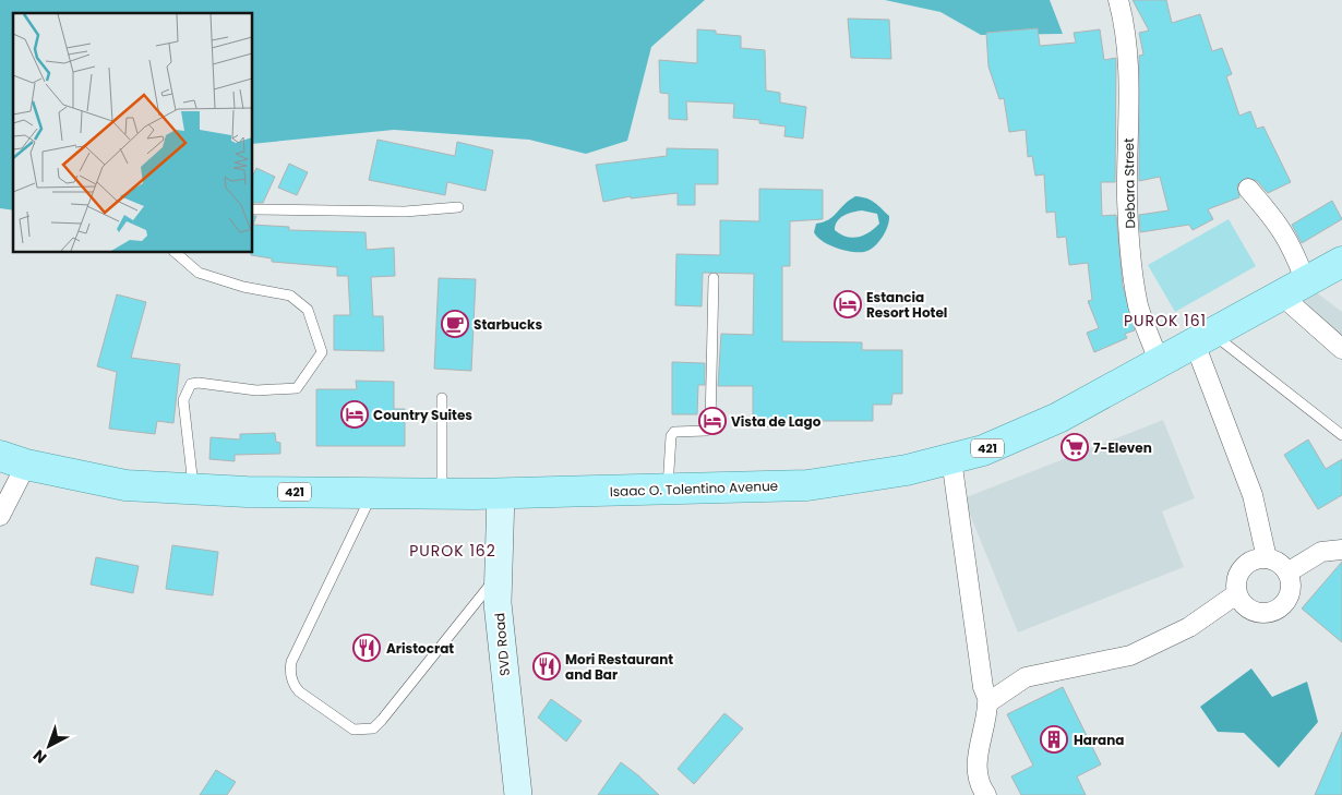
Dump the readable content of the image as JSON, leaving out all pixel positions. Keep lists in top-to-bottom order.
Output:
{
  "streets": {
    "main road": ["421", "Isaac O. Tolentino Avenue", "SVD Road"],
    "street": ["Debara Street"]
  },
  "crossings": [
    ["Debara Street", "Isaac O. Tolentino Avenue"],
    ["Isaac O. Tolentino Avenue", "SVD Road"]
  ],
  "districts": ["PUROK 161", "PUROK 162"],
  "places": {
    "hotel": ["Estancia Resort Hotel", "Country Suites", "Vista de Lago"],
    "cafe": ["Starbucks"],
    "supermarket": ["7-Eleven"],
    "restaurant": ["Aristocrat", "Mori Restaurant and Bar"],
    "building": ["Harana"]
  },
  "north": "bottom left"
}
